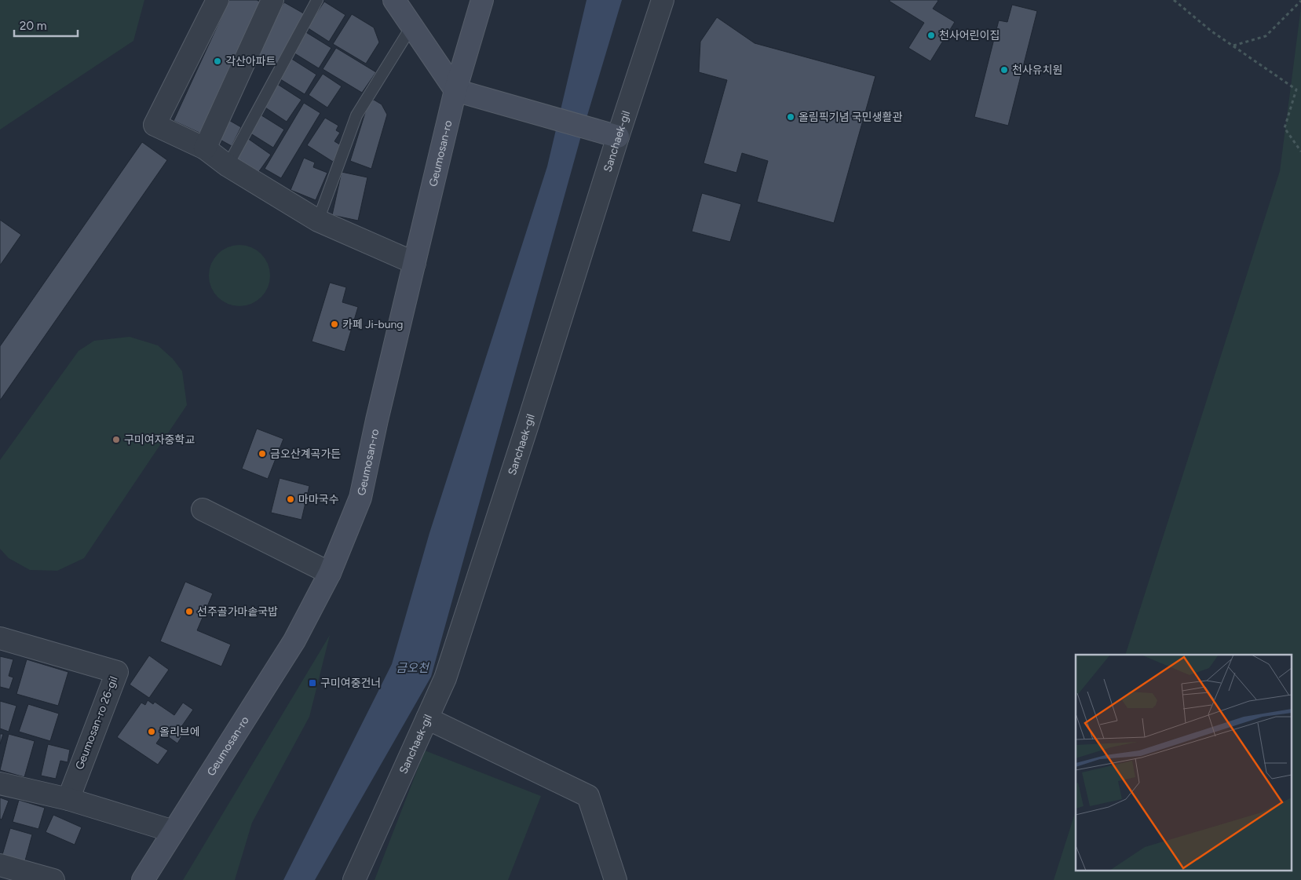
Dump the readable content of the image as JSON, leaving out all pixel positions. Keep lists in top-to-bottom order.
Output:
{
  "streets": {
    "street": ["Sanchaek-gil", "Geumosan-ro", "Geumosan-ro 26-gil"]
  },
  "water": ["금오천"],
  "places": {
    "other": [
      "천사어린이집",
      "각산아파트",
      "천사유치원",
      "올림픽기념 국민생활관",
      "카페 Ji-bung",
      "구미여자중학교",
      "금오산계곡가든",
      "마마국수",
      "선주골가마솥국밥",
      "올리브에"
    ],
    "transit": ["구미여중건너"]
  },
  "scale_bar": "20 m"
}
